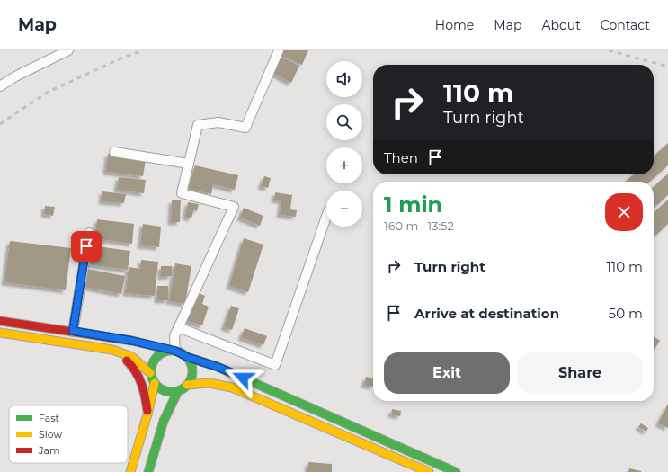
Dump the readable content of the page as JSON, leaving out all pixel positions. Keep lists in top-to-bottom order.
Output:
{
  "legend": ["Fast", "Slow", "Jam"],
  "page": {
    "header": "Map",
    "nav": [
      "Home",
      "Map",
      "About",
      "Contact"
    ],
    "map_buttons": ["+", "−"],
    "turn": ["110 m", "Turn right"],
    "then": "Then",
    "heading": ["1 min", "160 m · 13:52"],
    "list": [
      {
        "name": "Turn right",
        "value": "110 m"
      },
      {
        "name": "Arrive at destination",
        "value": "50 m"
      }
    ],
    "buttons": ["Exit", "Share"]
  }
}
